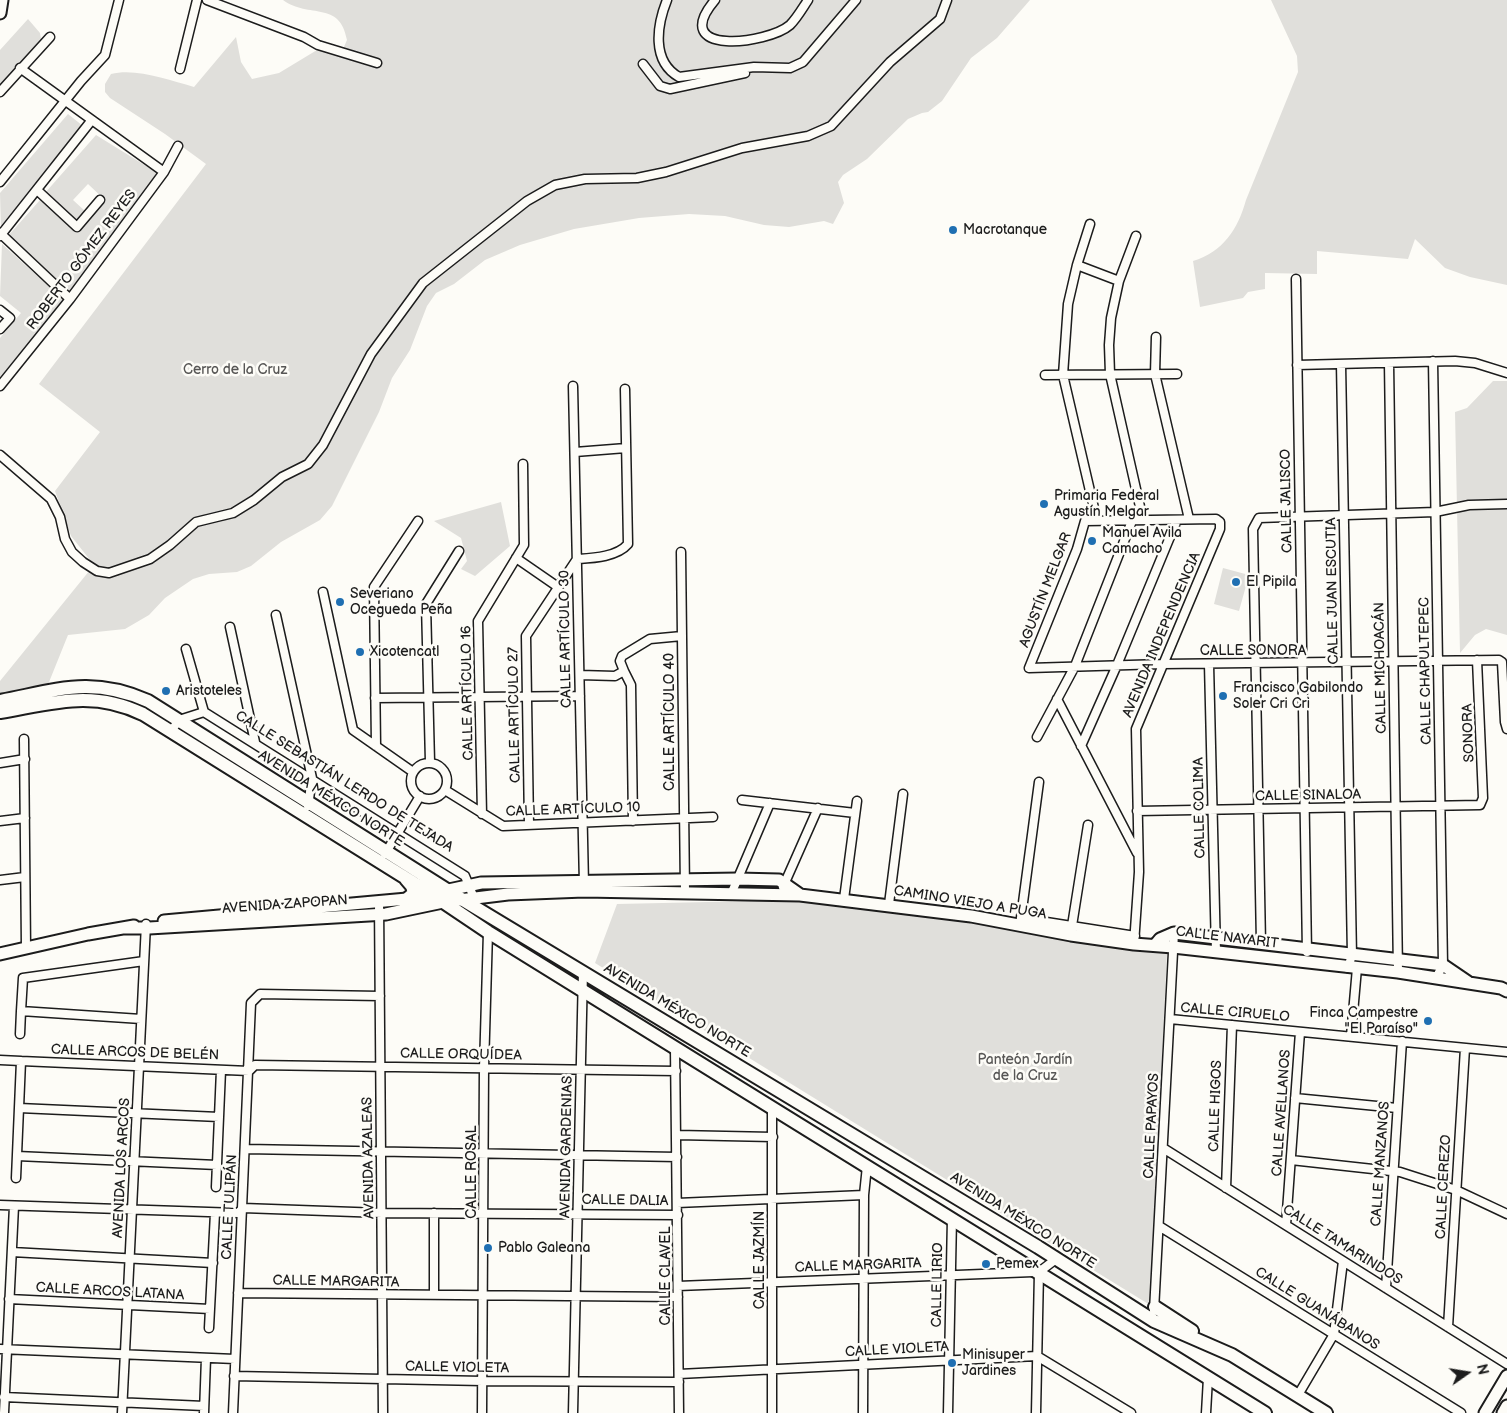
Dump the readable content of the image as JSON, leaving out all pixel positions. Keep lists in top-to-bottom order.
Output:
{
  "streets": {
    "main road": ["AVENIDA MÉXICO NORTE"],
    "street": [
      "ROBERTO GÓMEZ REYES",
      "CALLE JALISCO",
      "AGUSTÍN MELGAR",
      "CALLE JUAN ESCUTIA",
      "AVENIDA INDEPENDENCIA",
      "CALLE ARTÍCULO 30",
      "CALLE SONORA",
      "CALLE MICHOACÁN",
      "CALLE CHAPULTEPEC",
      "CALLE ARTÍCULO 16",
      "CALLE ARTÍCULO 27",
      "CALLE ARTÍCULO 40",
      "SONORA",
      "CALLE SEBASTIÁN LERDO DE TEJADA",
      "CALLE SINALOA",
      "CALLE COLIMA",
      "CALLE ARTÍCULO 10",
      "CAMINO VIEJO A PUGA",
      "AVENIDA ZAPOPAN",
      "CALLE NAYARIT",
      "CALLE CIRUELO",
      "CALLE ARCOS DE BELÉN",
      "CALLE ORQUÍDEA",
      "CALLE HIGOS",
      "CALLE AVELLANOS",
      "CALLE PAPAYOS",
      "AVENIDA GARDENIAS",
      "AVENIDA AZALEAS",
      "CALLE MANZANOS",
      "AVENIDA LOS ARCOS",
      "CALLE ROSAL",
      "CALLE CEREZO",
      "CALLE DALIA",
      "CALLE TULIPÁN",
      "CALLE TAMARINDOS",
      "CALLE JAZMÍN",
      "CALLE MARGARITA",
      "CALLE CLAVEL",
      "CALLE LIRIO",
      "CALLE ARCOS LATANA",
      "CALLE GUANÁBANOS",
      "CALLE VIOLETA"
    ]
  },
  "crossings": [
    ["CALLE JALISCO", "CALLE SONORA"],
    ["CALLE JALISCO", "CALLE SINALOA"],
    ["CALLE JALISCO", "CALLE NAYARIT"],
    ["AGUSTÍN MELGAR", "CALLE SONORA"],
    ["CALLE JUAN ESCUTIA", "CALLE SONORA"],
    ["CALLE JUAN ESCUTIA", "CALLE SINALOA"],
    ["CALLE JUAN ESCUTIA", "CALLE NAYARIT"],
    ["AVENIDA INDEPENDENCIA", "CALLE SONORA"],
    ["AVENIDA INDEPENDENCIA", "CALLE SINALOA"],
    ["AVENIDA INDEPENDENCIA", "CAMINO VIEJO A PUGA"],
    ["CALLE ARTÍCULO 30", "CALLE ARTÍCULO 27"],
    ["CALLE ARTÍCULO 30", "CALLE ARTÍCULO 10"],
    ["CALLE SONORA", "CALLE MICHOACÁN"],
    ["CALLE SONORA", "CALLE CHAPULTEPEC"],
    ["CALLE SONORA", "SONORA"],
    ["CALLE SONORA", "CALLE COLIMA"],
    ["CALLE MICHOACÁN", "CALLE SINALOA"],
    ["CALLE MICHOACÁN", "CALLE NAYARIT"],
    ["CALLE CHAPULTEPEC", "CALLE SINALOA"],
    ["CALLE CHAPULTEPEC", "CALLE NAYARIT"],
    ["CALLE ARTÍCULO 16", "CALLE ARTÍCULO 10"],
    ["CALLE ARTÍCULO 27", "CALLE ARTÍCULO 10"],
    ["CALLE ARTÍCULO 40", "CALLE ARTÍCULO 10"],
    ["SONORA", "CALLE SINALOA"],
    ["CALLE SEBASTIÁN LERDO DE TEJADA", "AVENIDA MÉXICO NORTE"],
    ["CALLE SINALOA", "CALLE COLIMA"],
    ["AVENIDA MÉXICO NORTE", "AVENIDA ZAPOPAN"],
    ["AVENIDA MÉXICO NORTE", "CALLE PAPAYOS"],
    ["AVENIDA MÉXICO NORTE", "AVENIDA GARDENIAS"],
    ["AVENIDA MÉXICO NORTE", "CALLE ROSAL"],
    ["AVENIDA MÉXICO NORTE", "CALLE JAZMÍN"],
    ["AVENIDA MÉXICO NORTE", "CALLE MARGARITA"],
    ["AVENIDA MÉXICO NORTE", "CALLE CLAVEL"],
    ["AVENIDA MÉXICO NORTE", "CALLE LIRIO"],
    ["CALLE COLIMA", "CALLE NAYARIT"],
    ["CAMINO VIEJO A PUGA", "CALLE NAYARIT"],
    ["AVENIDA ZAPOPAN", "AVENIDA AZALEAS"],
    ["AVENIDA ZAPOPAN", "AVENIDA LOS ARCOS"],
    ["CALLE NAYARIT", "CALLE PAPAYOS"],
    ["CALLE CIRUELO", "CALLE HIGOS"],
    ["CALLE CIRUELO", "CALLE AVELLANOS"],
    ["CALLE CIRUELO", "CALLE PAPAYOS"],
    ["CALLE CIRUELO", "CALLE MANZANOS"],
    ["CALLE CIRUELO", "CALLE CEREZO"],
    ["CALLE ARCOS DE BELÉN", "CALLE ORQUÍDEA"],
    ["CALLE ARCOS DE BELÉN", "AVENIDA LOS ARCOS"],
    ["CALLE ARCOS DE BELÉN", "CALLE TULIPÁN"],
    ["CALLE ORQUÍDEA", "AVENIDA GARDENIAS"],
    ["CALLE ORQUÍDEA", "AVENIDA AZALEAS"],
    ["CALLE ORQUÍDEA", "CALLE ROSAL"],
    ["CALLE ORQUÍDEA", "CALLE TULIPÁN"],
    ["CALLE ORQUÍDEA", "CALLE CLAVEL"],
    ["CALLE HIGOS", "CALLE TAMARINDOS"],
    ["CALLE AVELLANOS", "CALLE TAMARINDOS"],
    ["CALLE PAPAYOS", "CALLE TAMARINDOS"],
    ["CALLE PAPAYOS", "CALLE GUANÁBANOS"],
    ["AVENIDA GARDENIAS", "CALLE DALIA"],
    ["AVENIDA GARDENIAS", "CALLE MARGARITA"],
    ["AVENIDA GARDENIAS", "CALLE VIOLETA"],
    ["AVENIDA AZALEAS", "CALLE DALIA"],
    ["AVENIDA AZALEAS", "CALLE TULIPÁN"],
    ["AVENIDA AZALEAS", "CALLE MARGARITA"],
    ["AVENIDA AZALEAS", "CALLE VIOLETA"],
    ["CALLE MANZANOS", "CALLE TAMARINDOS"],
    ["AVENIDA LOS ARCOS", "CALLE DALIA"],
    ["AVENIDA LOS ARCOS", "CALLE ARCOS LATANA"],
    ["CALLE ROSAL", "CALLE DALIA"],
    ["CALLE ROSAL", "CALLE MARGARITA"],
    ["CALLE ROSAL", "CALLE VIOLETA"],
    ["CALLE CEREZO", "CALLE TAMARINDOS"],
    ["CALLE DALIA", "CALLE TULIPÁN"],
    ["CALLE DALIA", "CALLE JAZMÍN"],
    ["CALLE DALIA", "CALLE CLAVEL"],
    ["CALLE TULIPÁN", "CALLE MARGARITA"],
    ["CALLE TULIPÁN", "CALLE VIOLETA"],
    ["CALLE JAZMÍN", "CALLE MARGARITA"],
    ["CALLE JAZMÍN", "CALLE VIOLETA"],
    ["CALLE MARGARITA", "CALLE CLAVEL"],
    ["CALLE MARGARITA", "CALLE LIRIO"],
    ["CALLE CLAVEL", "CALLE VIOLETA"],
    ["CALLE LIRIO", "CALLE VIOLETA"]
  ],
  "parks": ["Cerro de la Cruz", "Panteón Jardín de la Cruz"],
  "places": [
    "Macrotanque",
    "Primaria Federal Agustín Melgar",
    "Manuel Avila Camacho",
    "El Pipila",
    "Severiano Ocegueda Peña",
    "Xicotencatl",
    "Aristoteles",
    "Francisco Gabilondo Soler Cri Cri",
    "Finca Campestre \"El Paraíso\"",
    "Pablo Galeana",
    "Pemex",
    "Minisuper Jardines"
  ],
  "north": "right"
}
